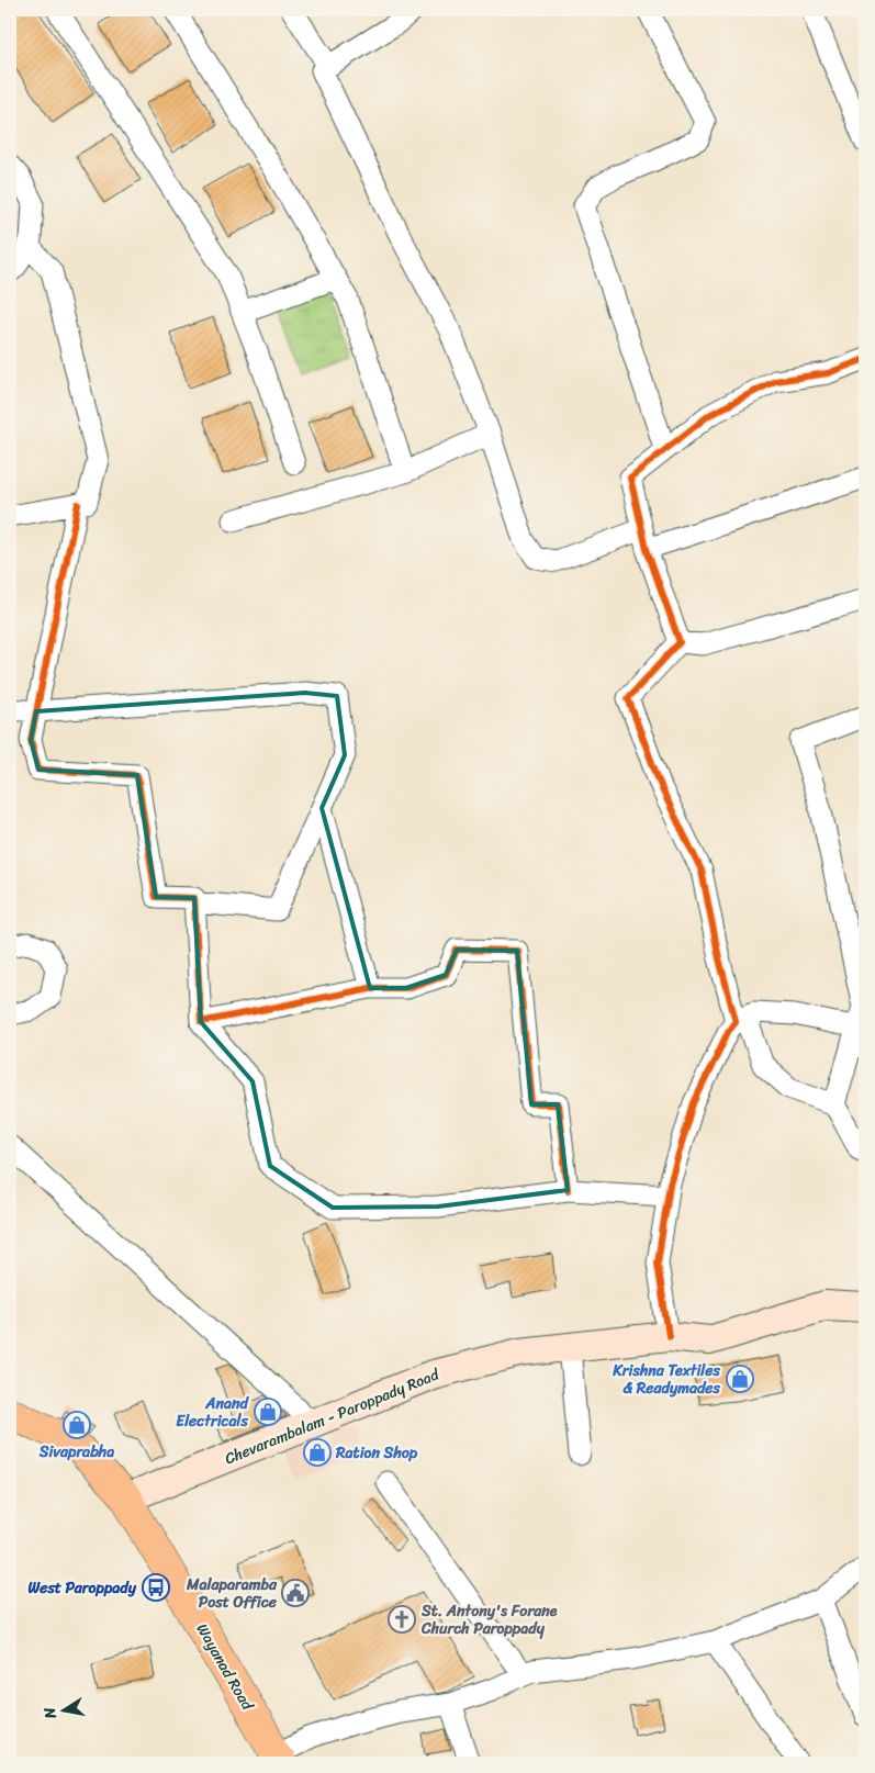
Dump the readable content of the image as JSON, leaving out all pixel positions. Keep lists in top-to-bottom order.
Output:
{
  "streets": {
    "highway": ["Wayanad Road"],
    "main road": ["Chevarambalam - Paroppady Road"]
  },
  "crossings": [
    ["Chevarambalam - Paroppady Road", "Wayanad Road"]
  ],
  "places": {
    "shop": [
      "Krishna Textiles & Readymades",
      "Anand Electricals",
      "Sivaprabha",
      "Ration Shop"
    ],
    "bus stop": ["West Paroppady"],
    "public building": ["Malaparamba Post Office"],
    "church": ["St. Antony's Forane Church Paroppady"]
  },
  "north": "left"
}
